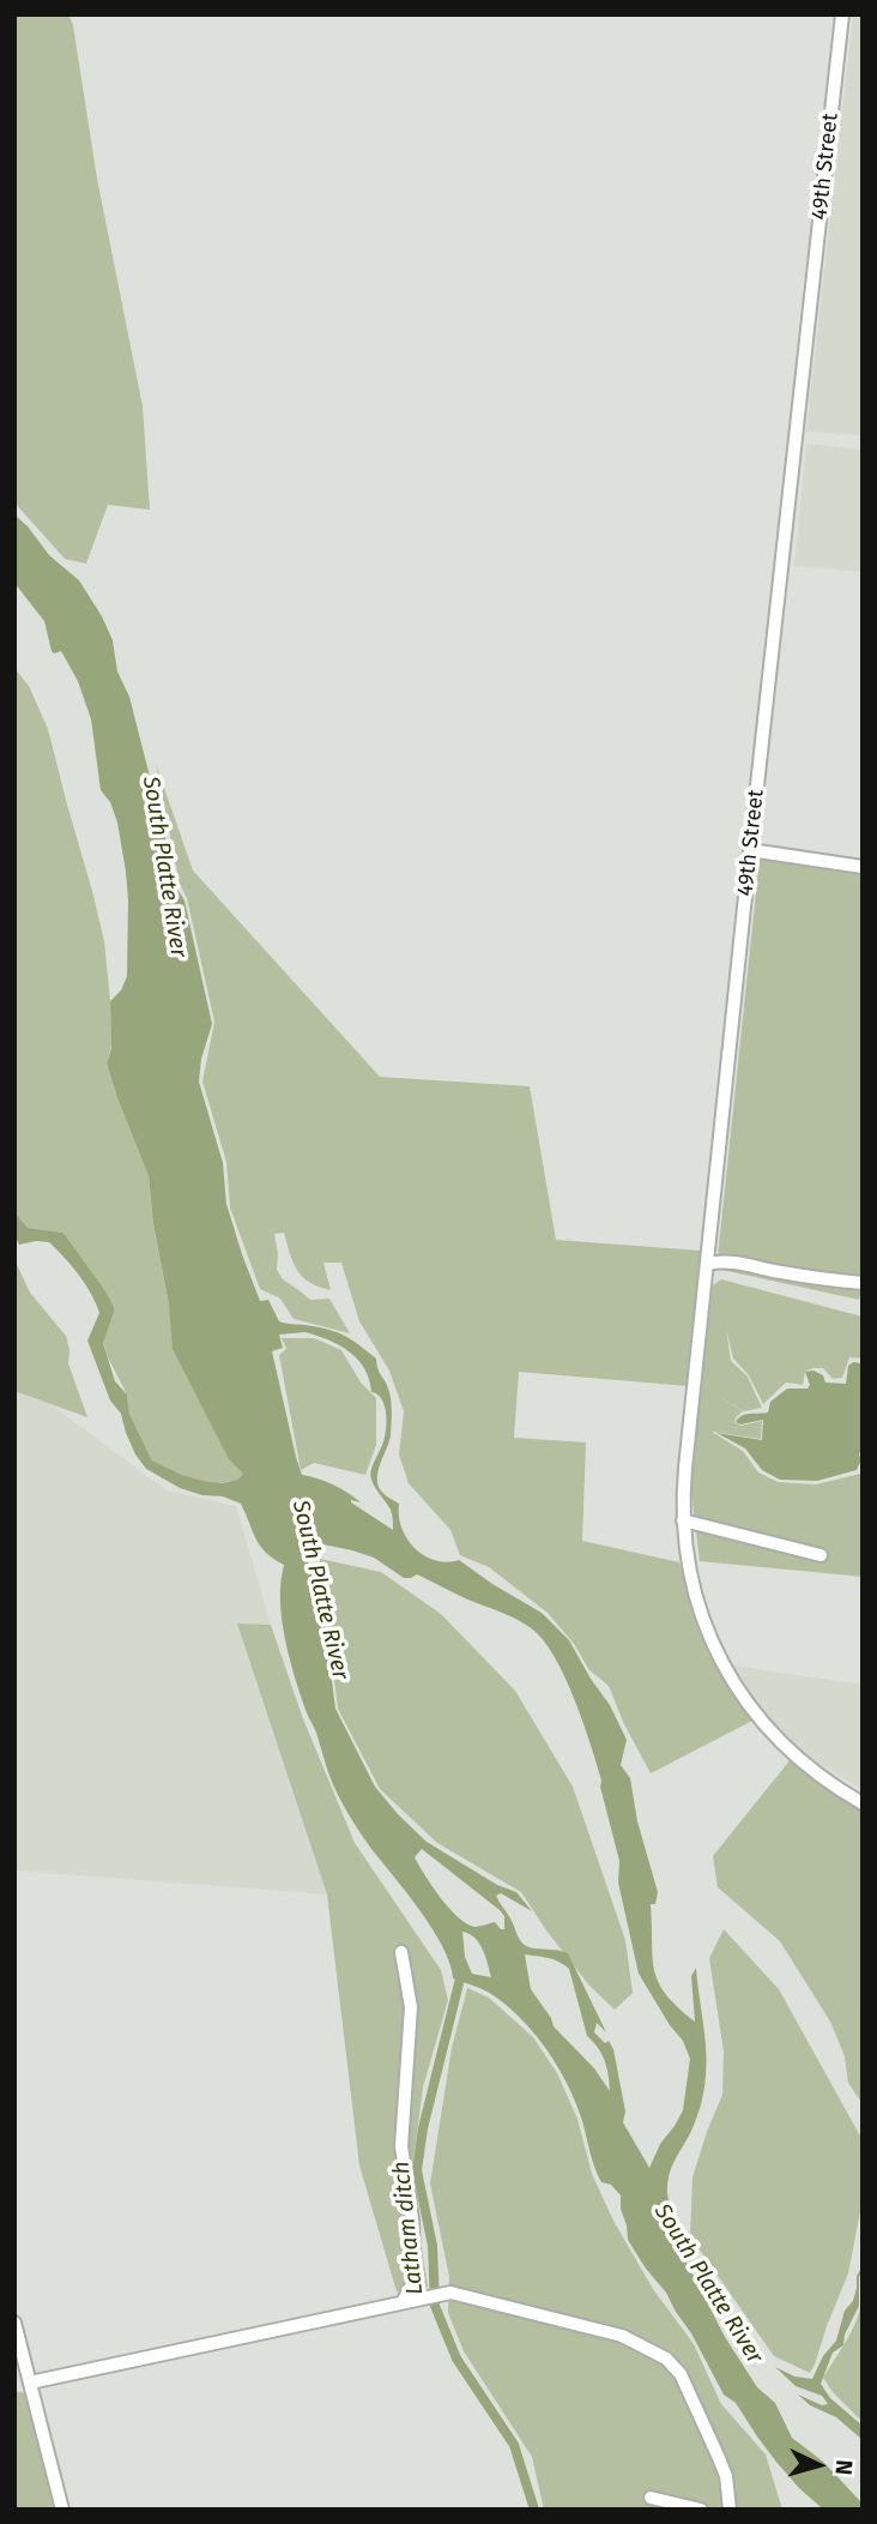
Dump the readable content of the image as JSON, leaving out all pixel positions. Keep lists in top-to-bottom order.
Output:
{
  "streets": {
    "street": ["49th Street"]
  },
  "water": ["South Platte River", "Latham ditch"],
  "north": "right"
}
